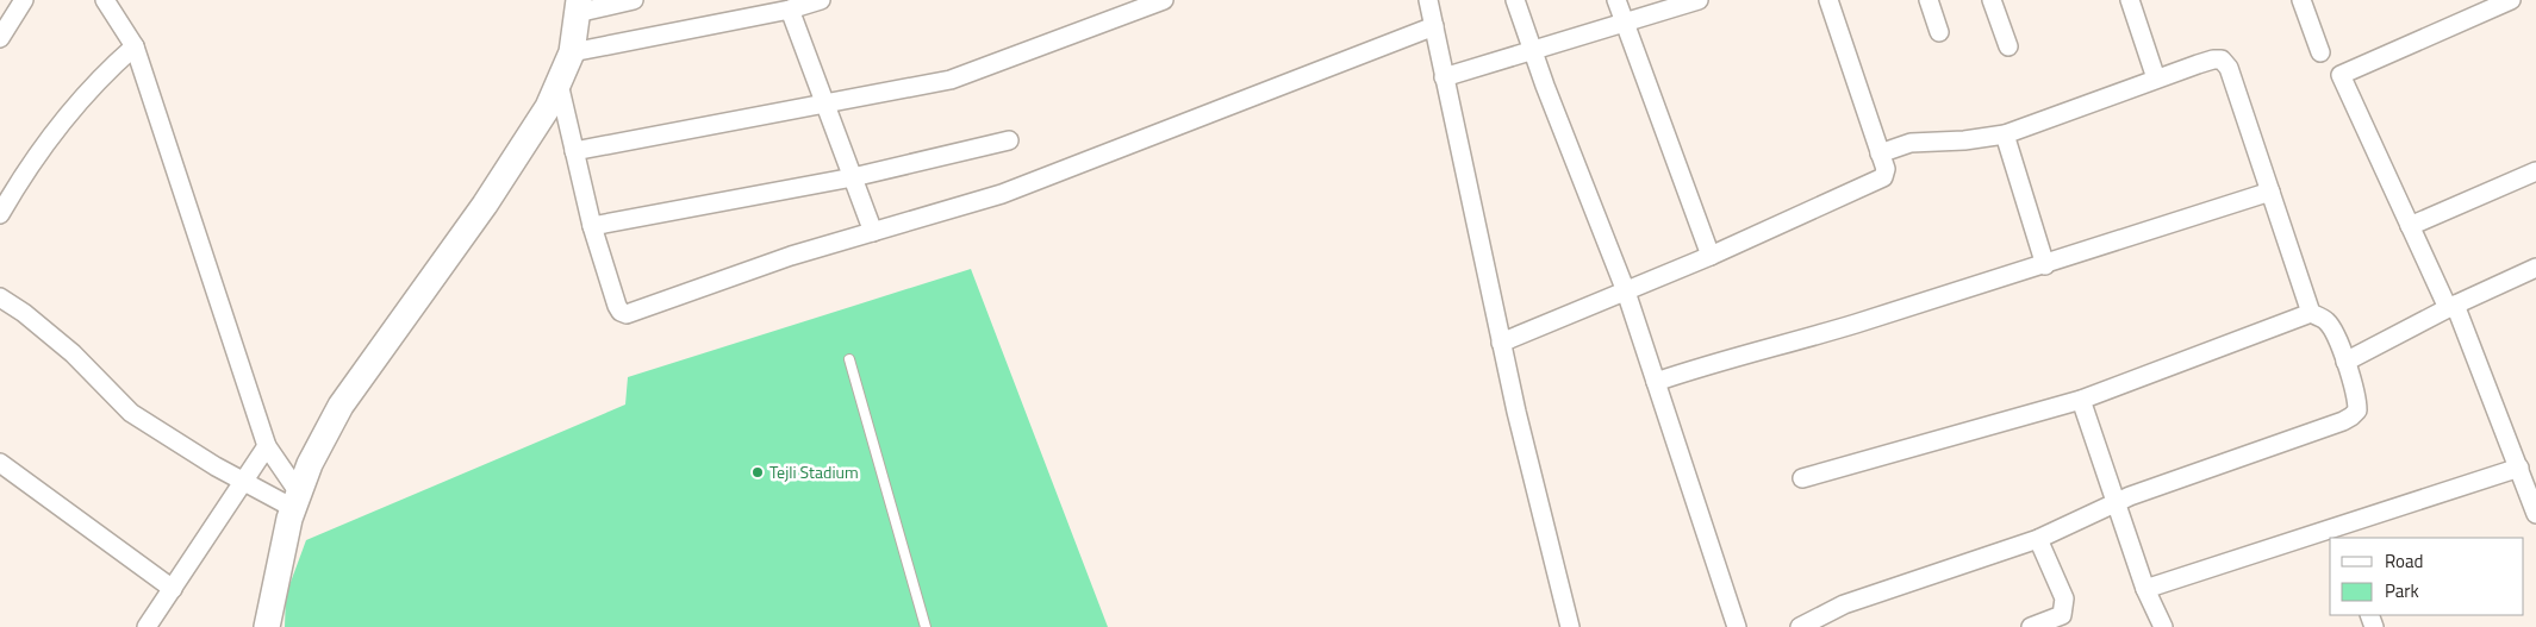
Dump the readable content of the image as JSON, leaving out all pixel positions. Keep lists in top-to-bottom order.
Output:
{
  "places": ["Tejli Stadium"],
  "legend": ["Road", "Park"]
}
